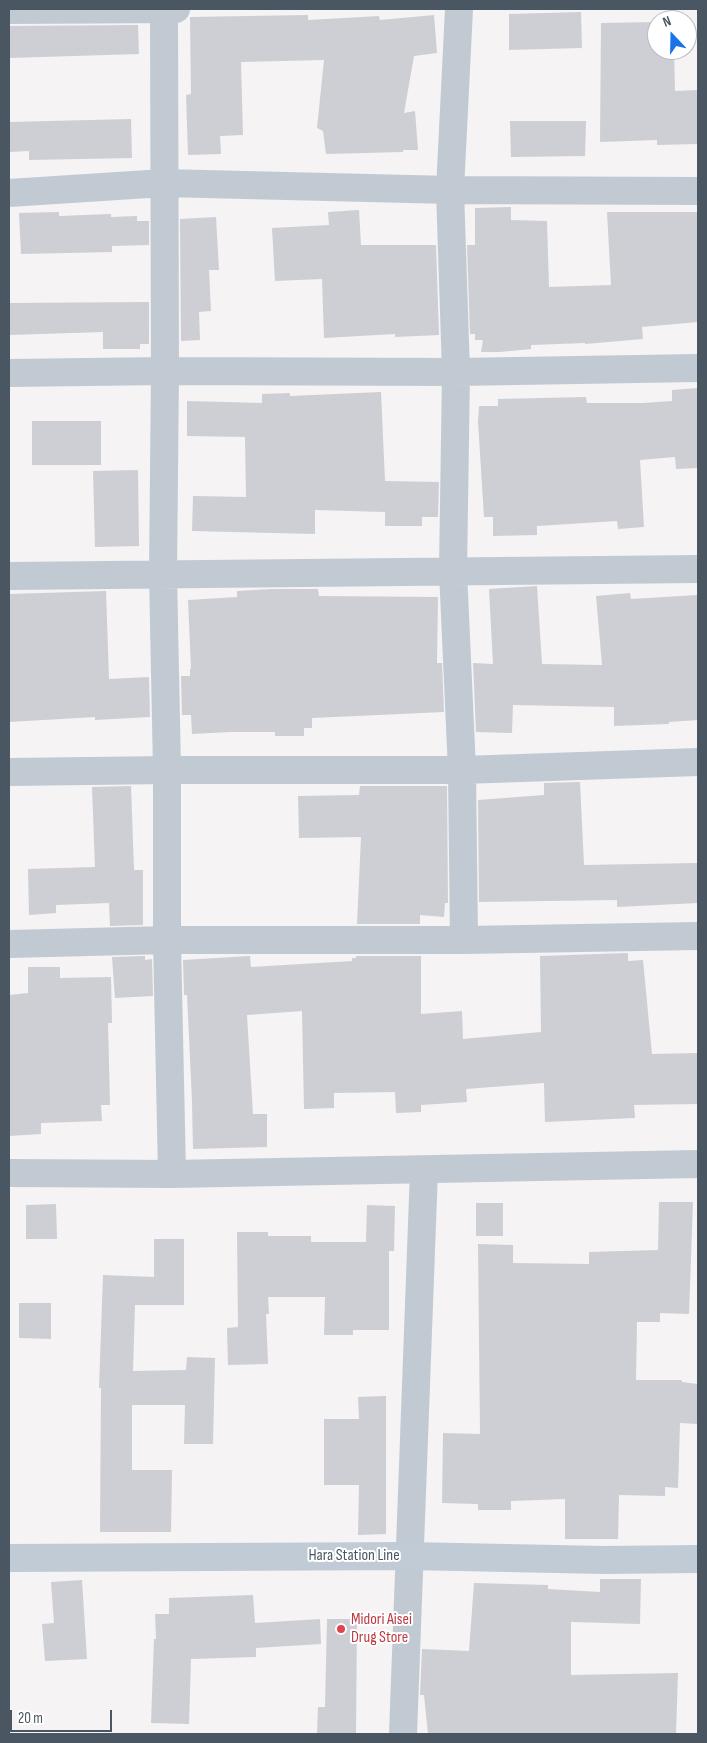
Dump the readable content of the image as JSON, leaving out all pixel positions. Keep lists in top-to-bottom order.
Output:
{
  "streets": {
    "main road": ["Hara Station Line"]
  },
  "places": ["Midori Aisei Drug Store"],
  "scale_bar": "20 m",
  "north": "top"
}
